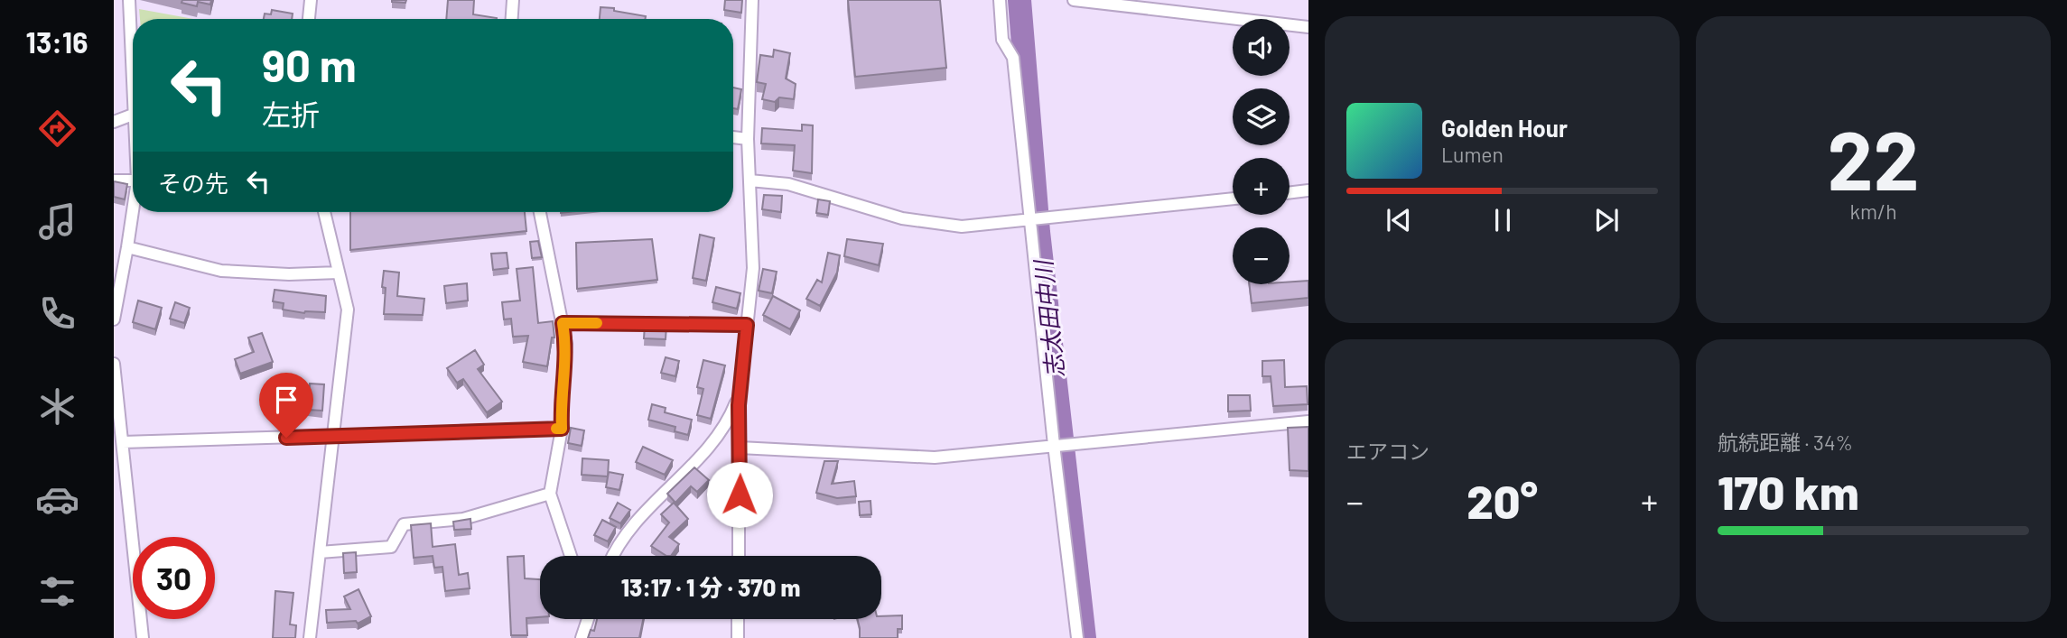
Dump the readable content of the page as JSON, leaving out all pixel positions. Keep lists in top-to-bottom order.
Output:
{
  "water": ["志太田中川"],
  "page": {
    "tabs": "13:16",
    "tile": [
      ["22", "km/h"],
      "エアコン",
      ["航続距離 · 34%", "170 km"]
    ],
    "map_buttons": ["+", "−"],
    "turn": ["90 m", "左折"],
    "song": ["Golden Hour", "Lumen"],
    "then": "その先",
    "heat": ["−", "20°", "+"],
    "limit": "30",
    "trip": "13:17 · 1 分 · 370 m"
  }
}
